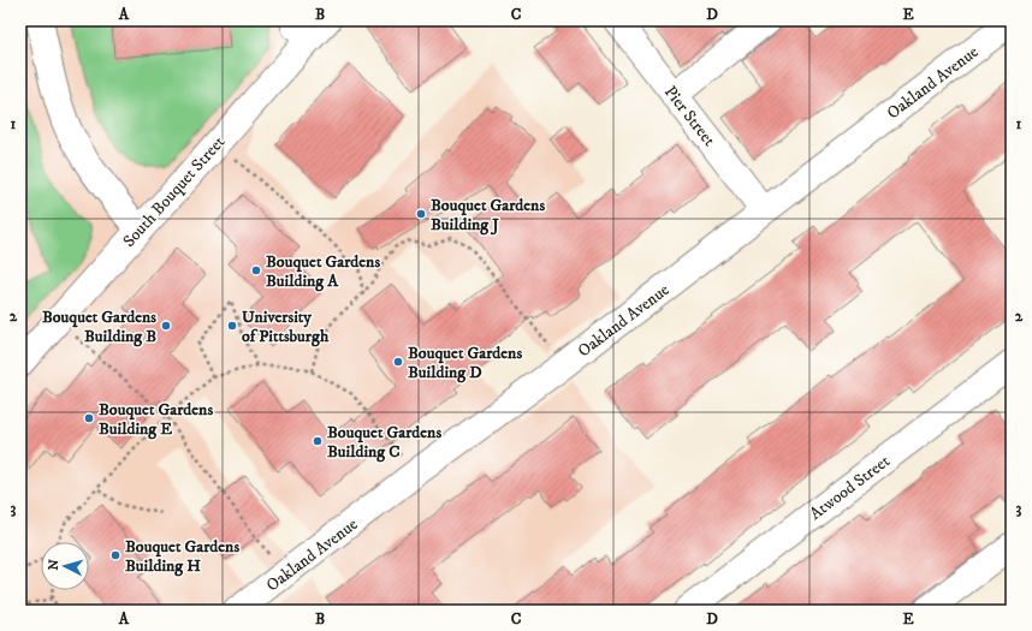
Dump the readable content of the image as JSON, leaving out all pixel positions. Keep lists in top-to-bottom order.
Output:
{
  "streets": {
    "street": [
      "Oakland Avenue",
      "Pier Street",
      "South Bouquet Street",
      "Atwood Street"
    ]
  },
  "crossings": [
    ["Oakland Avenue", "Pier Street"]
  ],
  "places": [
    "Bouquet Gardens Building J",
    "Bouquet Gardens Building A",
    "Bouquet Gardens Building B",
    "University of Pittsburgh",
    "Bouquet Gardens Building D",
    "Bouquet Gardens Building E",
    "Bouquet Gardens Building C",
    "Bouquet Gardens Building H"
  ],
  "north": "left",
  "grid": {
    "columns": [
      "A",
      "B",
      "C",
      "D",
      "E"
    ],
    "rows": ["1", "2", "3"]
  }
}
